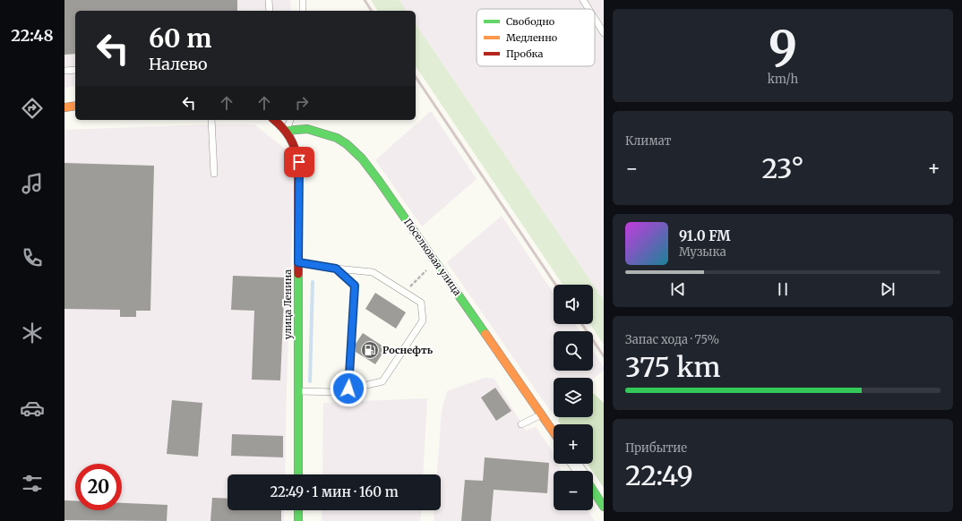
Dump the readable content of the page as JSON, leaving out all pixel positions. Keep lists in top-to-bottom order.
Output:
{
  "streets": {
    "street": ["Поселковая улица", "улица Ленина"]
  },
  "crossings": [
    ["Поселковая улица", "улица Ленина"]
  ],
  "places": {
    "fuel station": ["Роснефть"]
  },
  "legend": ["Свободно", "Медленно", "Пробка"],
  "page": {
    "tabs": "22:48",
    "tile": [
      ["9", "km/h"],
      "Климат",
      ["Запас хода · 75%", "375 km"],
      ["Прибытие", "22:49"]
    ],
    "turn": ["60 m", "Налево"],
    "heat": ["−", "23°", "+"],
    "song": ["91.0 FM", "Музыка"],
    "map_buttons": ["+", "−"],
    "limit": "20",
    "trip": "22:49 · 1 мин · 160 m"
  }
}
